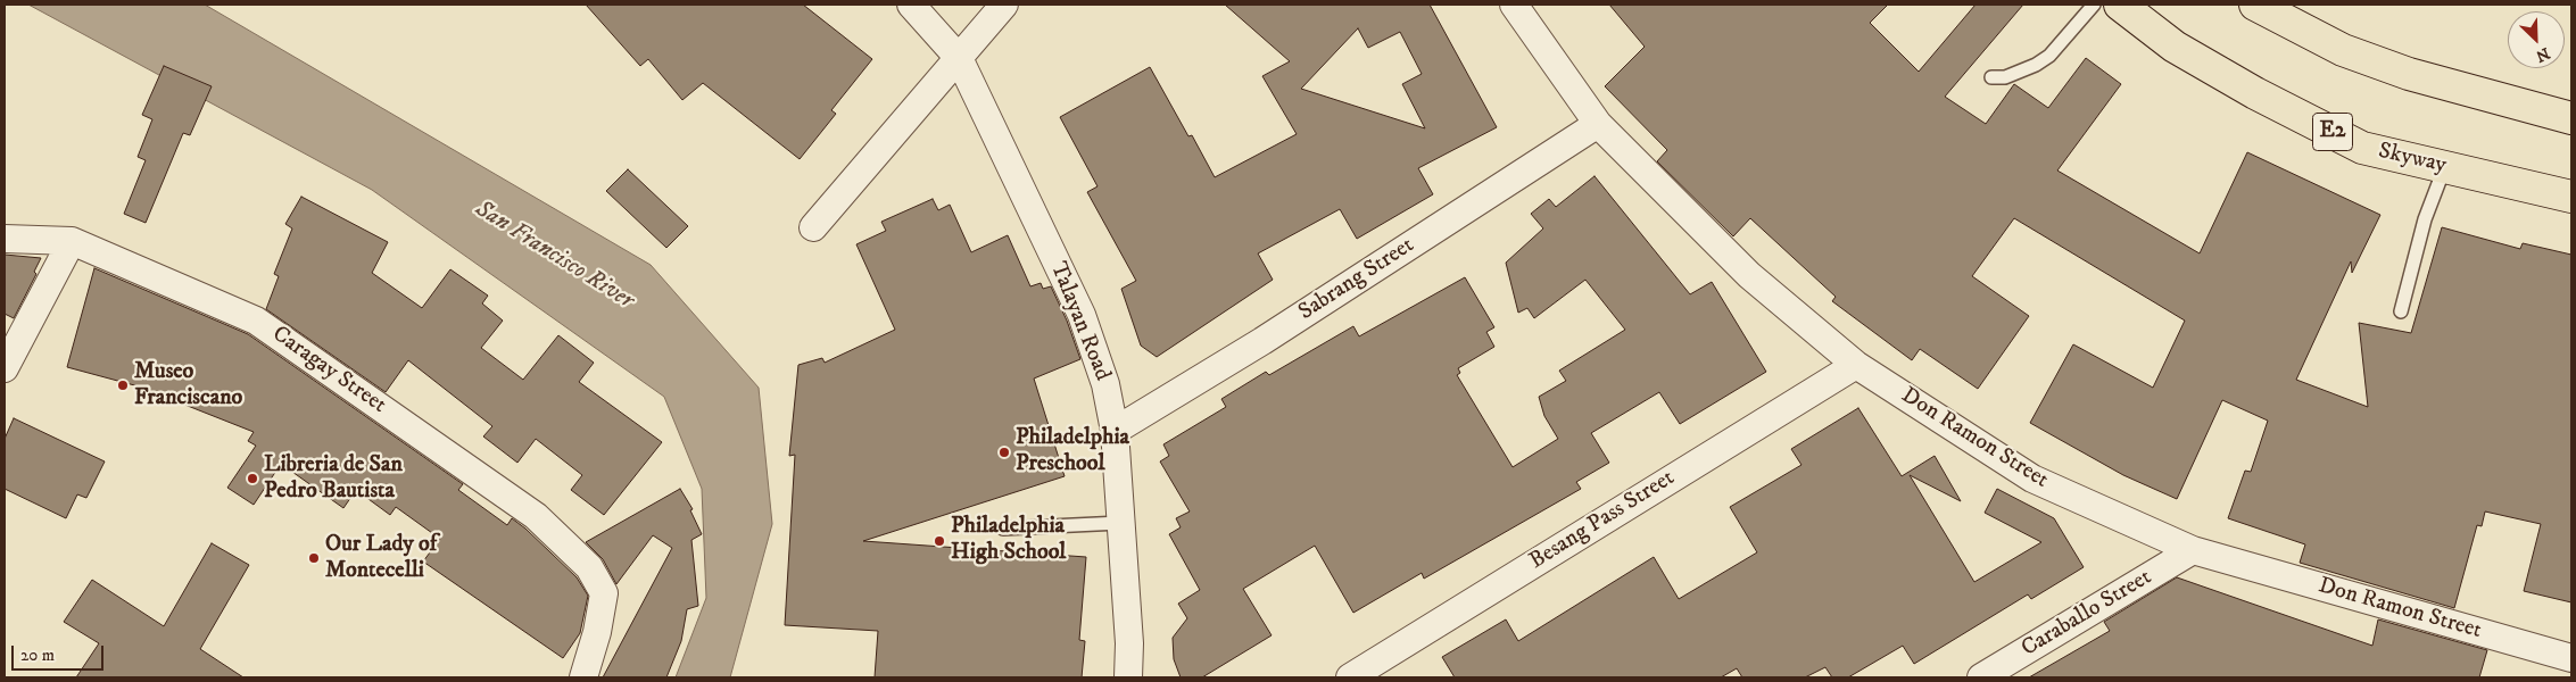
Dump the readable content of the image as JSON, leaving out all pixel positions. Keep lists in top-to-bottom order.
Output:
{
  "streets": {
    "highway": ["E2", "Skyway"],
    "street": [
      "Sabrang Street",
      "Talayan Road",
      "Caragay Street",
      "Don Ramon Street",
      "Besang Pass Street",
      "Caraballo Street"
    ]
  },
  "crossings": [
    ["Sabrang Street", "Talayan Road"],
    ["Sabrang Street", "Don Ramon Street"],
    ["Don Ramon Street", "Besang Pass Street"],
    ["Don Ramon Street", "Caraballo Street"]
  ],
  "water": ["San Francisco River"],
  "places": [
    "Museo Franciscano",
    "Philadelphia Preschool",
    "Libreria de San Pedro Bautista",
    "Philadelphia High School",
    "Our Lady of Montecelli"
  ],
  "scale_bar": "20 m",
  "north": "bottom right"
}
